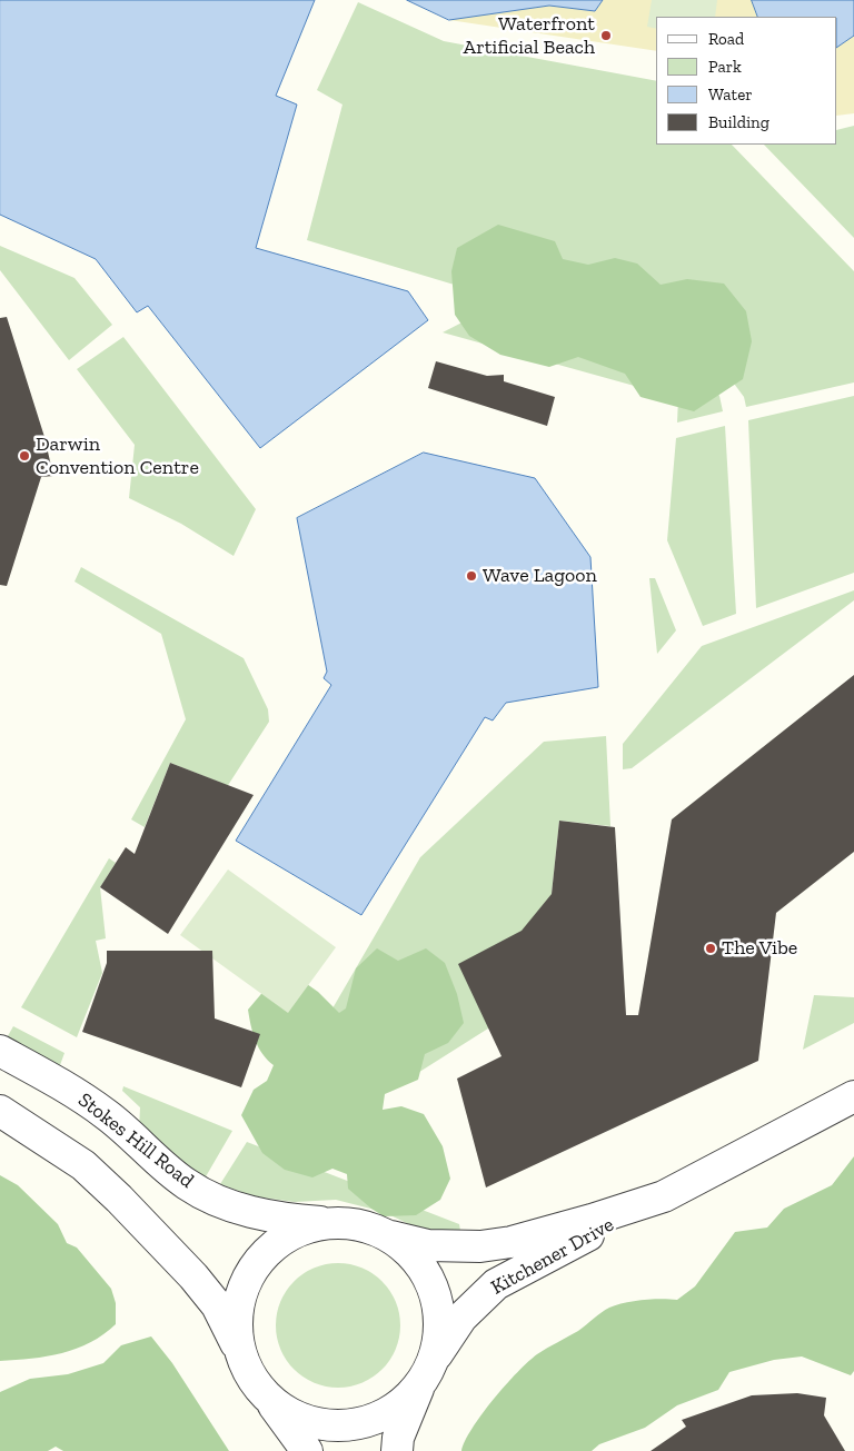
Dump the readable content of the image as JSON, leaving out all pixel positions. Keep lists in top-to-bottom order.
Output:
{
  "streets": {
    "street": ["Stokes Hill Road", "Kitchener Drive"]
  },
  "places": [
    "Waterfront Artificial Beach",
    "Darwin Convention Centre",
    "Wave Lagoon",
    "The Vibe"
  ],
  "legend": [
    "Road",
    "Park",
    "Water",
    "Building"
  ]
}
